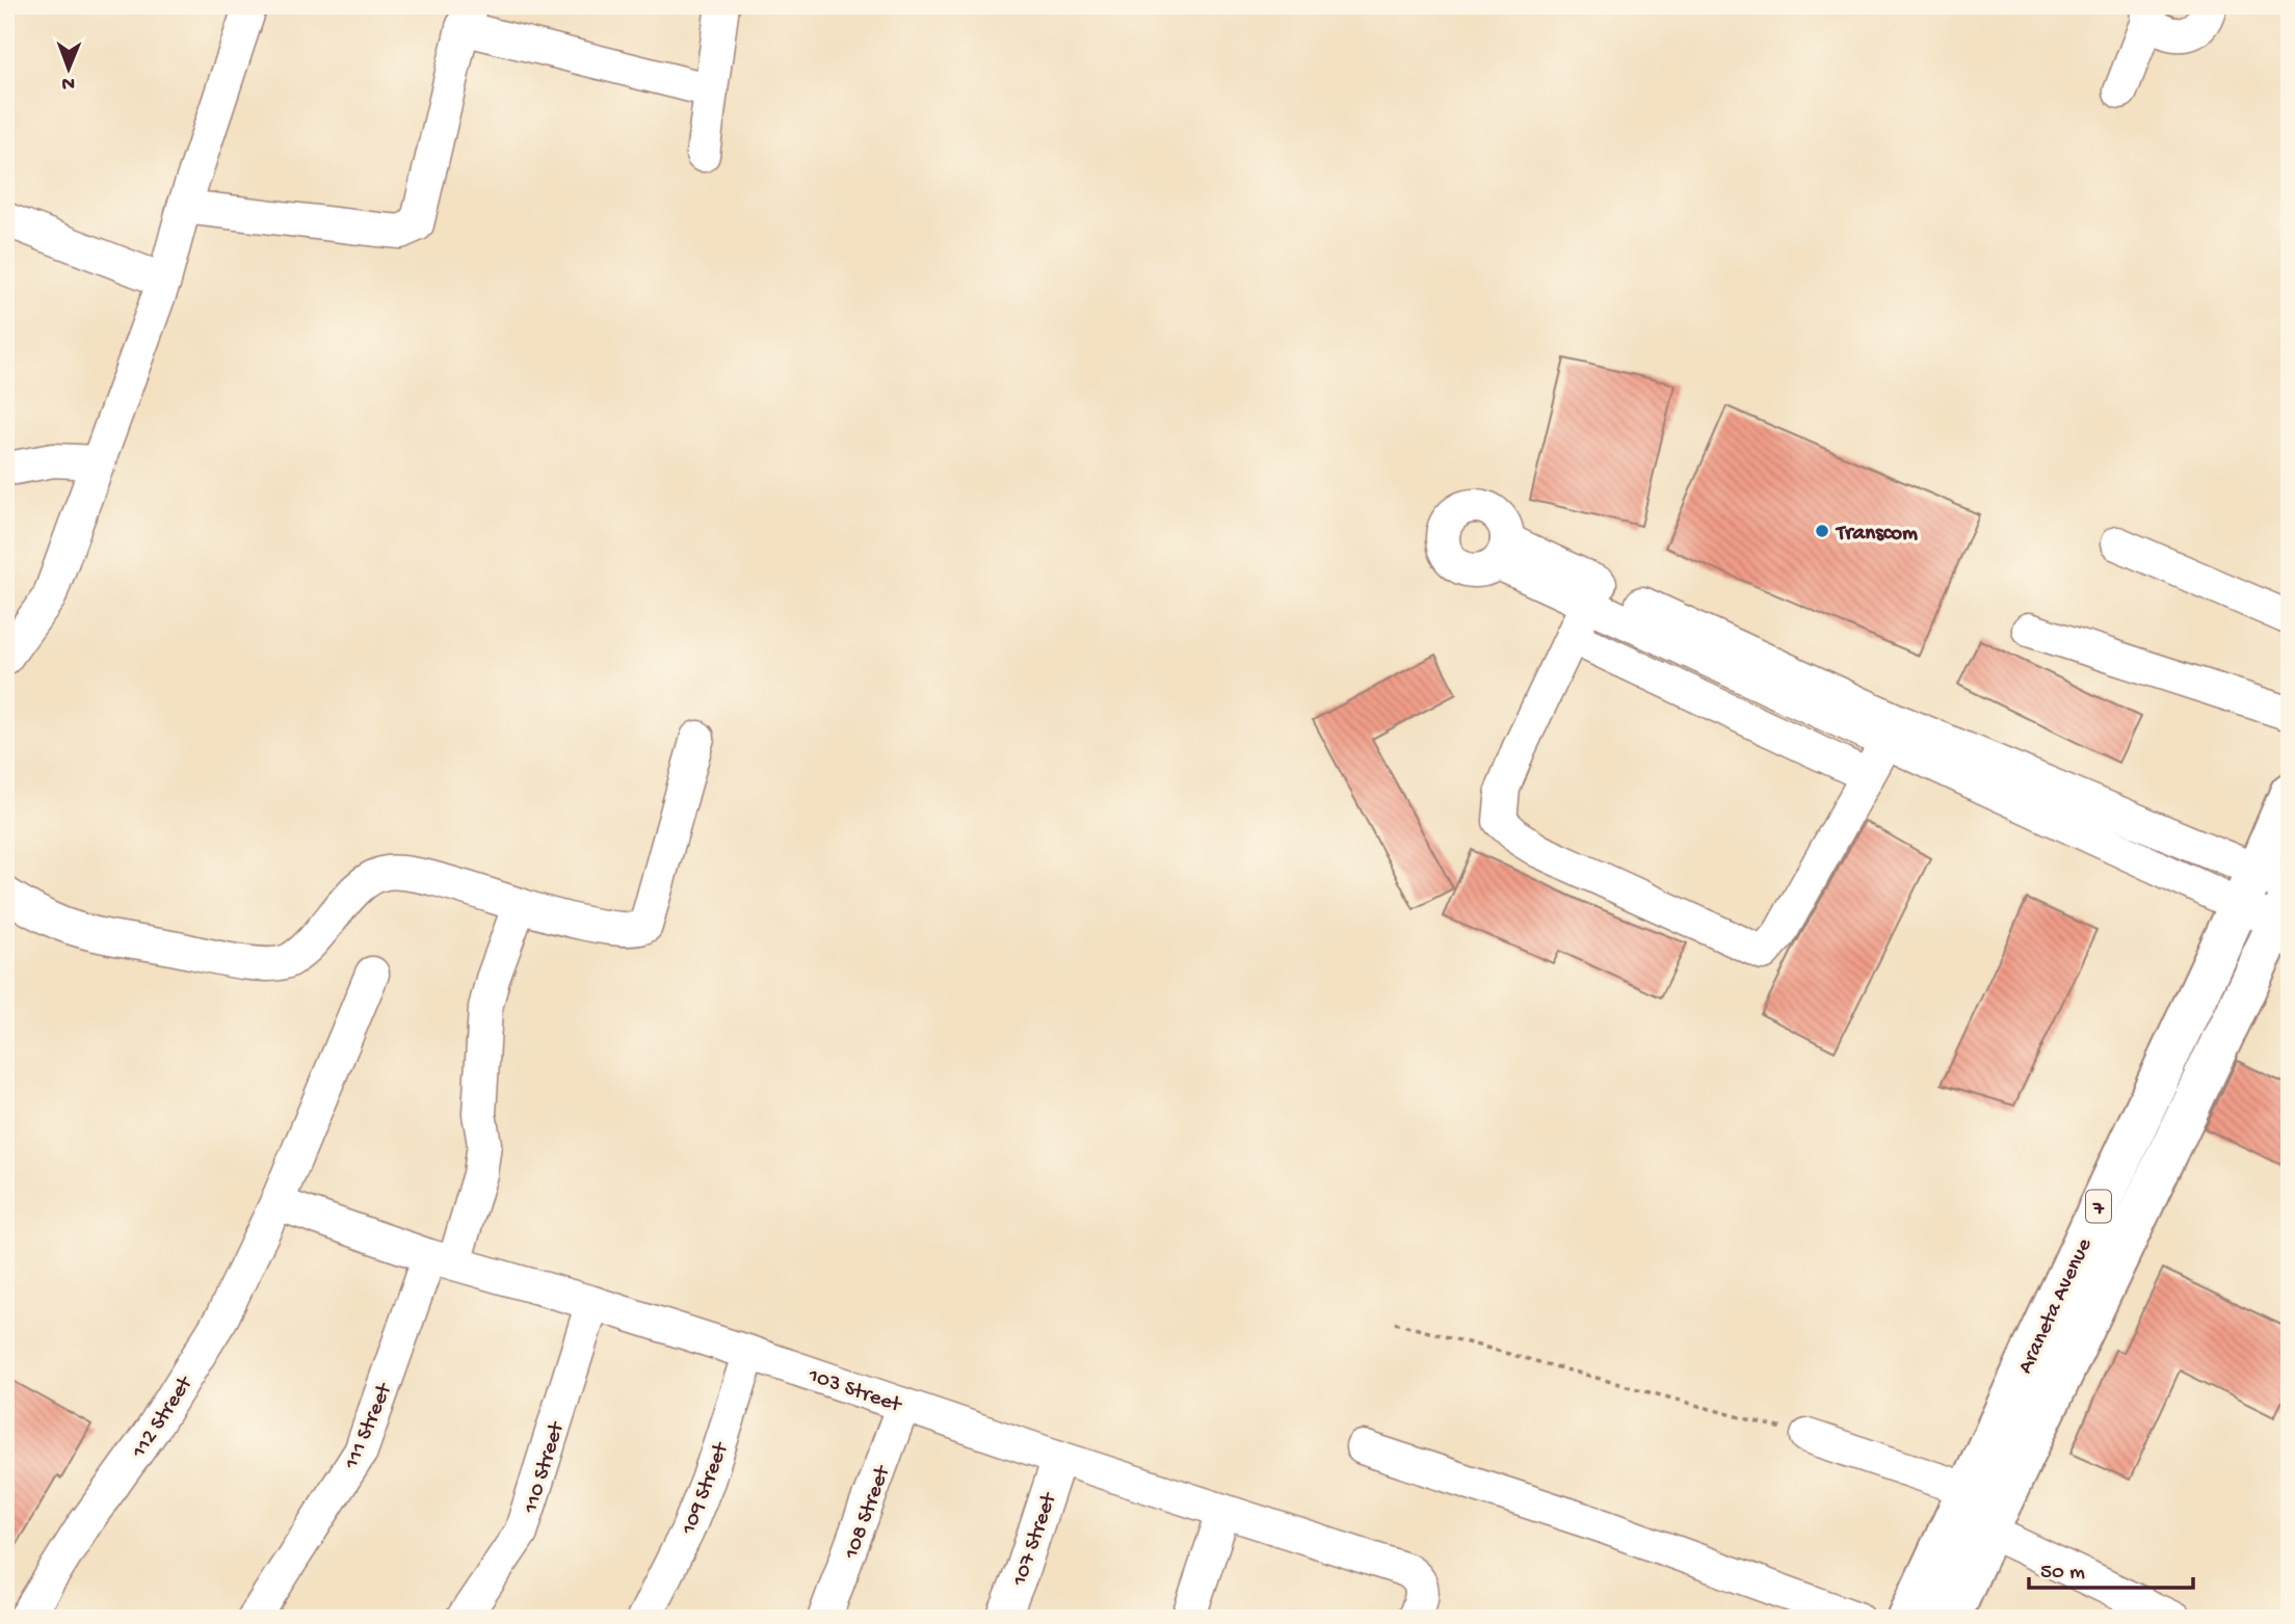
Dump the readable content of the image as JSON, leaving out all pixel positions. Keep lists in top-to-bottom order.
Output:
{
  "streets": {
    "main road": ["7", "Araneta Avenue"],
    "street": [
      "103 Street",
      "112 Street",
      "111 Street",
      "110 Street",
      "109 Street",
      "108 Street",
      "107 Street"
    ]
  },
  "crossings": [
    ["103 Street", "112 Street"],
    ["103 Street", "111 Street"],
    ["103 Street", "110 Street"],
    ["103 Street", "109 Street"],
    ["103 Street", "108 Street"],
    ["103 Street", "107 Street"]
  ],
  "places": ["Transcom"],
  "scale_bar": "50 m",
  "north": "bottom"
}
